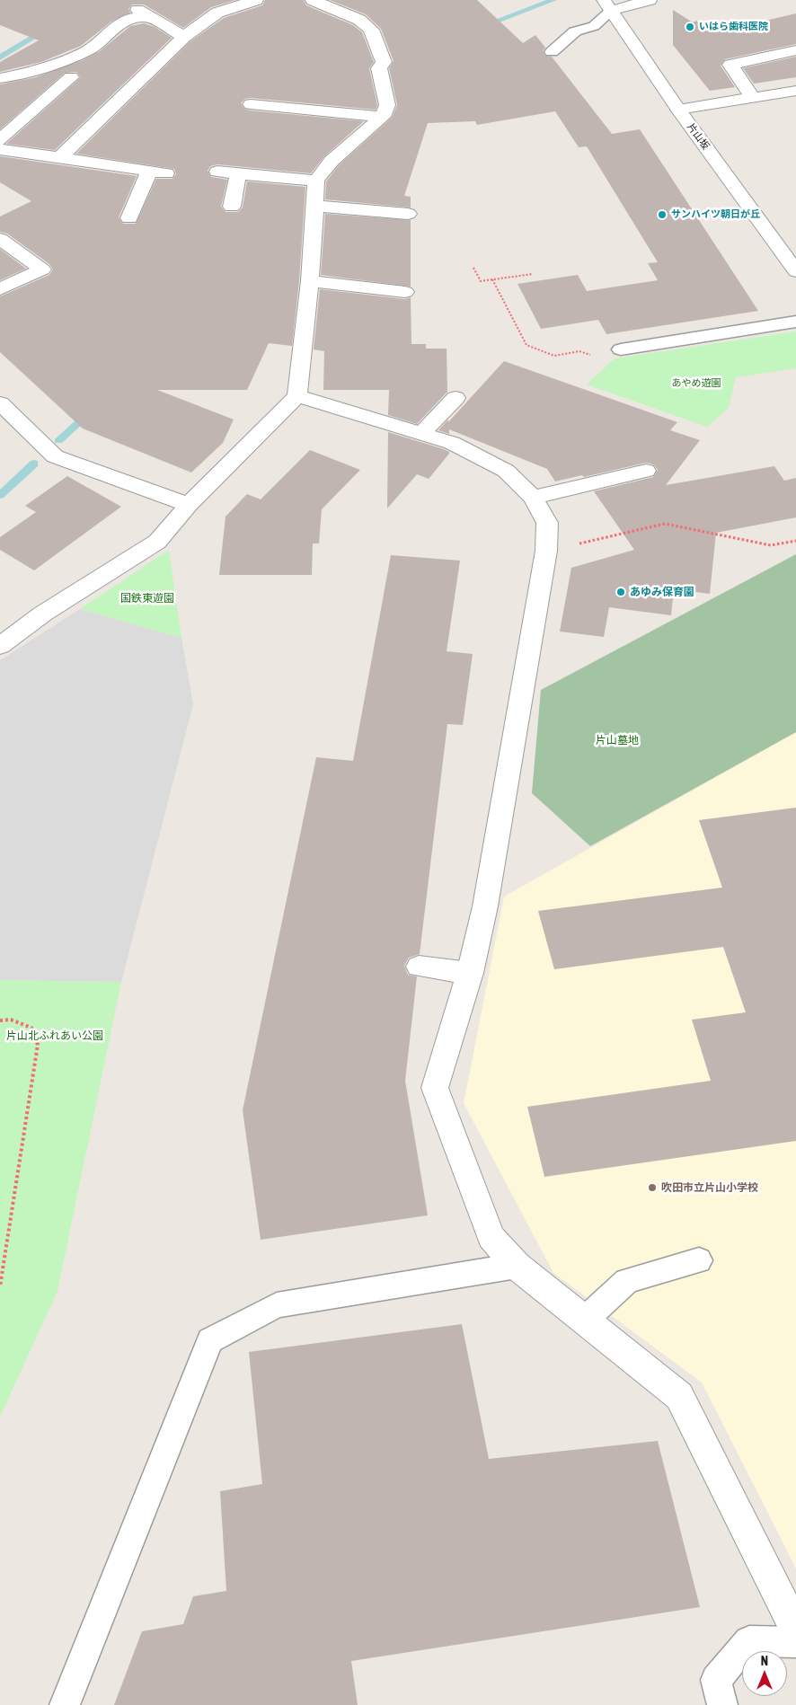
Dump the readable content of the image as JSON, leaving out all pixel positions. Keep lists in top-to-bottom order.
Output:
{
  "streets": {
    "street": ["片山坂"]
  },
  "parks": [
    "あやめ遊園",
    "国鉄東遊園",
    "片山墓地",
    "片山北ふれあい公園"
  ],
  "places": [
    "いはら歯科医院",
    "サンハイツ朝日が丘",
    "あゆみ保育園",
    "吹田市立片山小学校"
  ],
  "north": "top"
}
